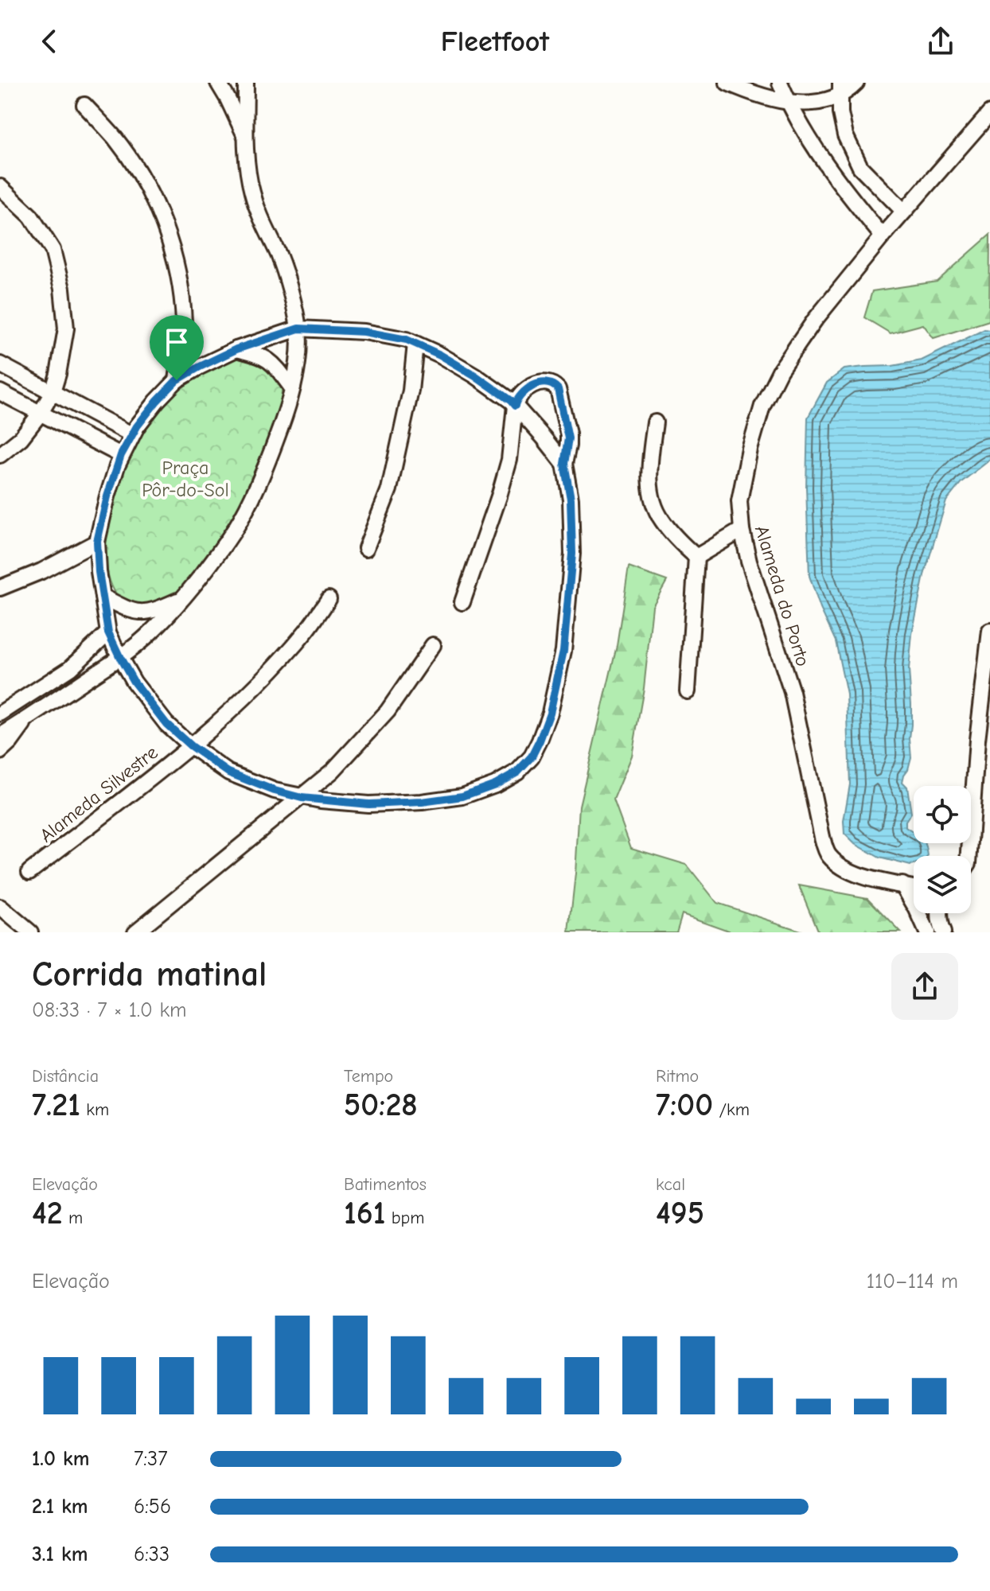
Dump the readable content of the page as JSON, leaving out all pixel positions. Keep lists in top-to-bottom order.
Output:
{
  "streets": {
    "street": ["Alameda do Porto", "Alameda Silvestre"]
  },
  "parks": ["Praça Pôr-do-Sol"],
  "page": {
    "header": "Fleetfoot",
    "heading": ["Corrida matinal", "08:33 · 7 × 1.0 km"],
    "stats": [
      ["Distância", "7.21 km"],
      ["Tempo", "50:28"],
      ["Ritmo", "7:00 /km"],
      ["Elevação", "42 m"],
      ["Batimentos", "161 bpm"],
      ["kcal", "495"]
    ],
    "chart": ["Elevação", "110–114 m"],
    "list": [
      {
        "name": "1.0 km",
        "note": "7:37"
      },
      {
        "name": "2.1 km",
        "note": "6:56"
      },
      {
        "name": "3.1 km",
        "note": "6:33"
      }
    ]
  }
}
